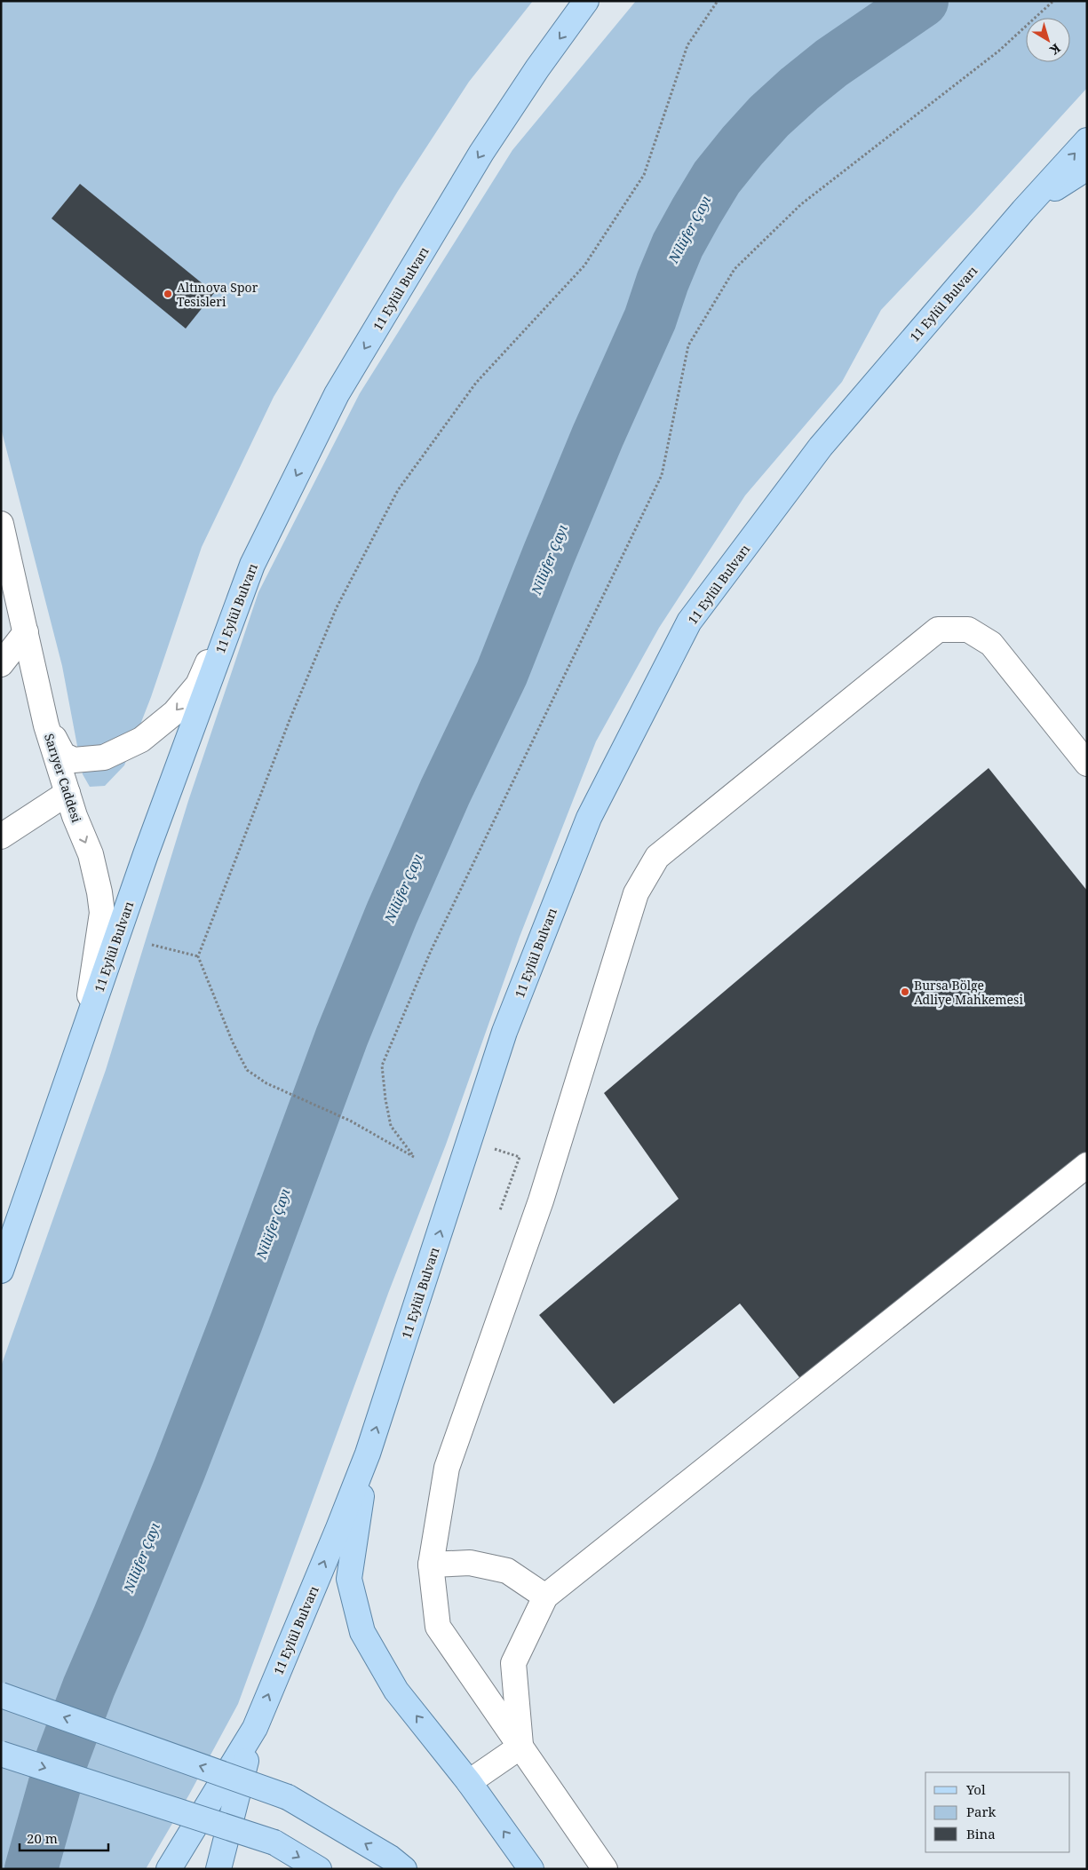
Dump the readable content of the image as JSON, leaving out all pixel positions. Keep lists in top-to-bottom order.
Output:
{
  "streets": {
    "main road": ["11 Eylül Bulvarı"],
    "street": ["Sarıyer Caddesi"]
  },
  "crossings": [
    ["11 Eylül Bulvarı", "Sarıyer Caddesi"]
  ],
  "one_way": ["Sarıyer Caddesi"],
  "water": ["Nilüfer Çayı"],
  "places": ["Altınova Spor Tesisleri", "Bursa Bölge Adliye Mahkemesi"],
  "legend": ["Yol", "Park", "Bina"],
  "scale_bar": "20 m",
  "north": "bottom right"
}
